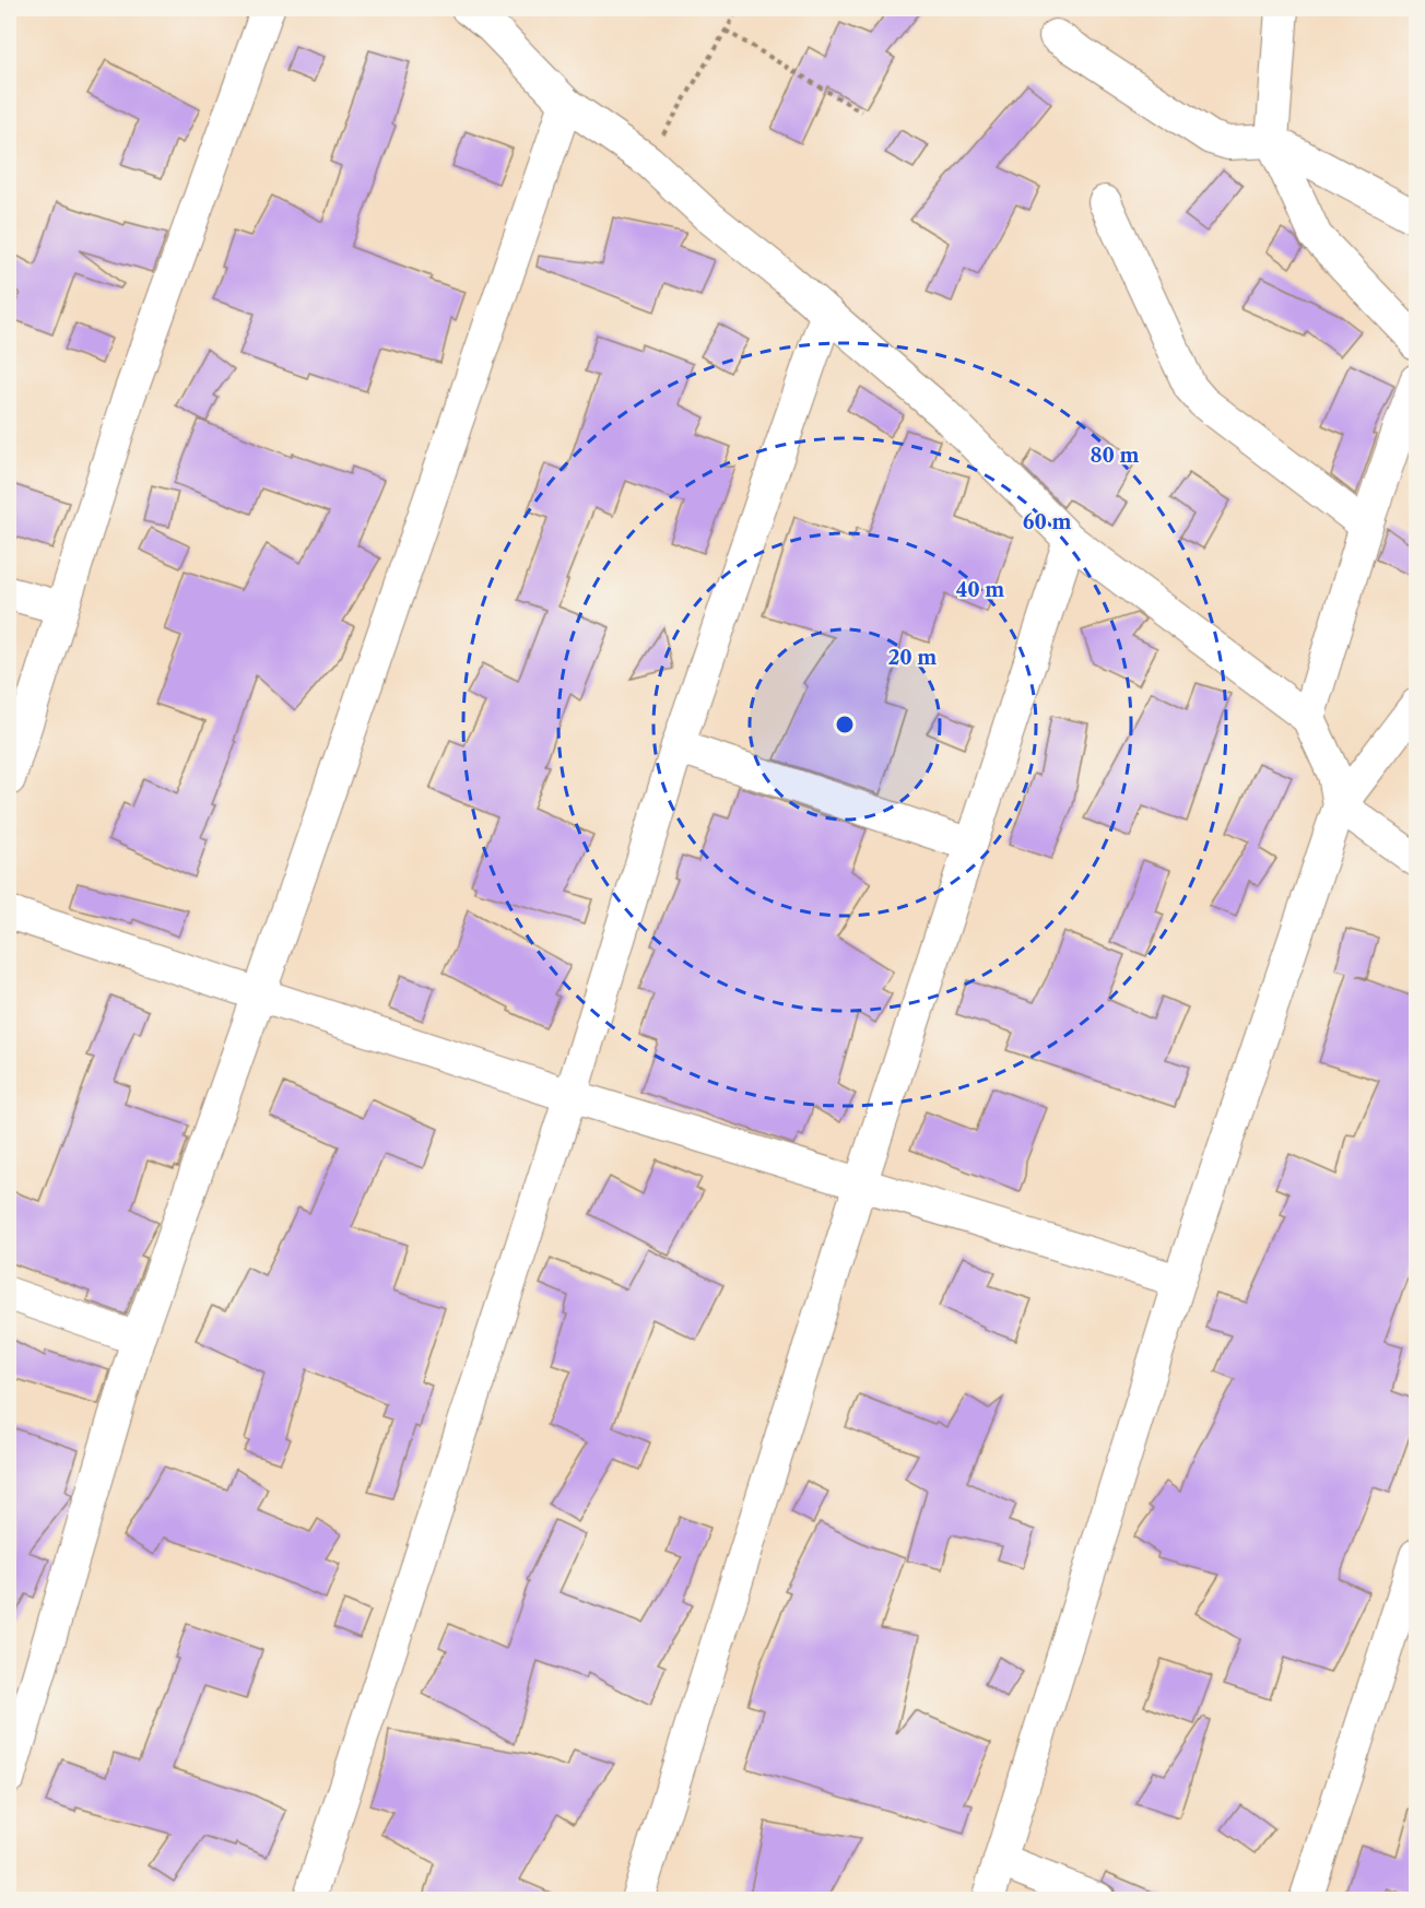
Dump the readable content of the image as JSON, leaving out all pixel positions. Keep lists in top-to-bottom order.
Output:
{
  "rings": [
    "80 m",
    "60 m",
    "40 m",
    "20 m"
  ]
}
